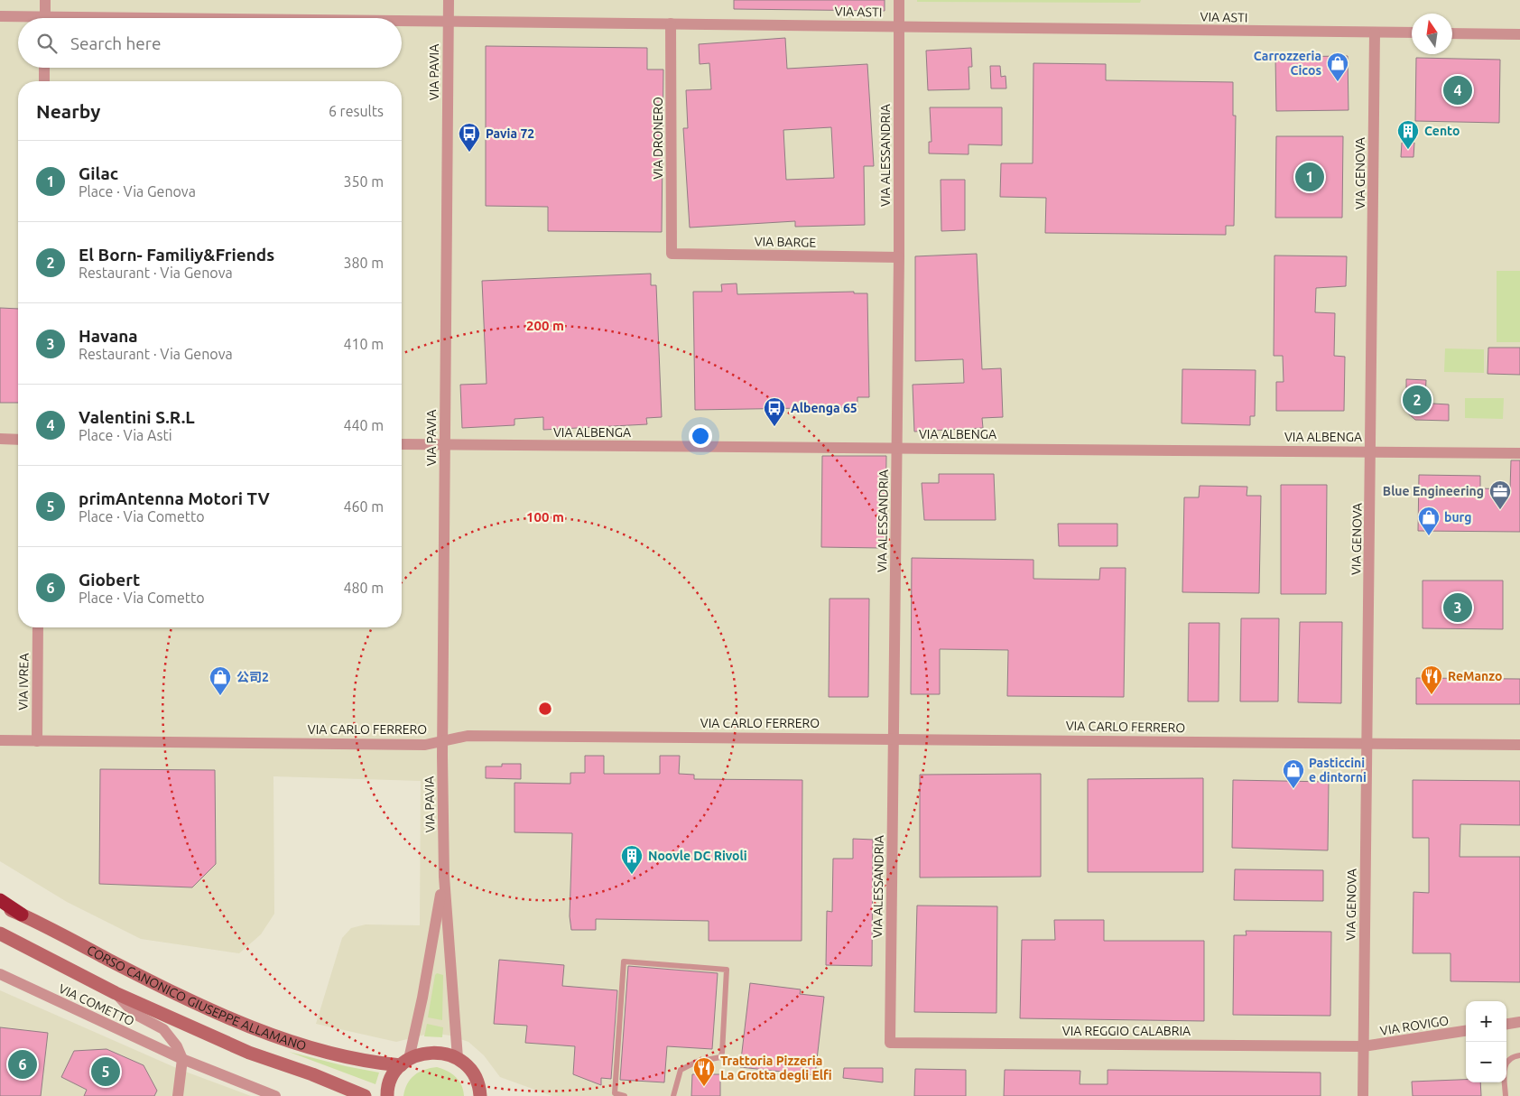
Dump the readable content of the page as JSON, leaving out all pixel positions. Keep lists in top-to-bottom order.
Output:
{
  "streets": {
    "main road": ["CORSO CANONICO GIUSEPPE ALLAMANO"],
    "street": [
      "VIA ASTI",
      "VIA PAVIA",
      "VIA DRONERO",
      "VIA ALESSANDRIA",
      "VIA GENOVA",
      "VIA BARGE",
      "VIA ALBENGA",
      "VIA IVREA",
      "VIA CARLO FERRERO",
      "VIA COMETTO",
      "VIA ROVIGO",
      "VIA REGGIO CALABRIA"
    ]
  },
  "crossings": [
    ["VIA ASTI", "VIA PAVIA"],
    ["VIA ASTI", "VIA DRONERO"],
    ["VIA ASTI", "VIA ALESSANDRIA"],
    ["VIA ASTI", "VIA GENOVA"],
    ["VIA PAVIA", "VIA ALBENGA"],
    ["VIA PAVIA", "VIA CARLO FERRERO"],
    ["VIA PAVIA", "CORSO CANONICO GIUSEPPE ALLAMANO"],
    ["VIA DRONERO", "VIA BARGE"],
    ["VIA ALESSANDRIA", "VIA BARGE"],
    ["VIA ALESSANDRIA", "VIA ALBENGA"],
    ["VIA ALESSANDRIA", "VIA CARLO FERRERO"],
    ["VIA ALESSANDRIA", "VIA REGGIO CALABRIA"],
    ["VIA GENOVA", "VIA ALBENGA"],
    ["VIA GENOVA", "VIA CARLO FERRERO"],
    ["VIA GENOVA", "VIA ROVIGO"],
    ["VIA GENOVA", "VIA REGGIO CALABRIA"],
    ["VIA IVREA", "VIA CARLO FERRERO"],
    ["CORSO CANONICO GIUSEPPE ALLAMANO", "VIA COMETTO"],
    ["VIA ROVIGO", "VIA REGGIO CALABRIA"]
  ],
  "places": {
    "shop": [
      "Carrozzeria Cicos",
      "burg",
      "公司2",
      "Pasticcini e dintorni"
    ],
    "building": ["Cento", "Noovle DC Rivoli"],
    "bus stop": ["Pavia 72", "Albenga 65"],
    "office": ["Blue Engineering"],
    "restaurant": ["ReManzo", "Trattoria Pizzeria La Grotta degli Elfi"]
  },
  "north": "top",
  "page": {
    "search": "Search here",
    "pins": [
      "4",
      "1",
      "2",
      "3",
      "6",
      "5"
    ],
    "heading": ["Nearby", "6 results"],
    "list": [
      {
        "mark": "1",
        "name": "Gilac",
        "note": "Place · Via Genova",
        "value": "350 m"
      },
      {
        "mark": "2",
        "name": "El Born- Familiy&Friends",
        "note": "Restaurant · Via Genova",
        "value": "380 m"
      },
      {
        "mark": "3",
        "name": "Havana",
        "note": "Restaurant · Via Genova",
        "value": "410 m"
      },
      {
        "mark": "4",
        "name": "Valentini S.R.L",
        "note": "Place · Via Asti",
        "value": "440 m"
      },
      {
        "mark": "5",
        "name": "primAntenna Motori TV",
        "note": "Place · Via Cometto",
        "value": "460 m"
      },
      {
        "mark": "6",
        "name": "Giobert",
        "note": "Place · Via Cometto",
        "value": "480 m"
      }
    ],
    "map_buttons": ["+", "−"]
  },
  "rings": ["200 m", "100 m"]
}
